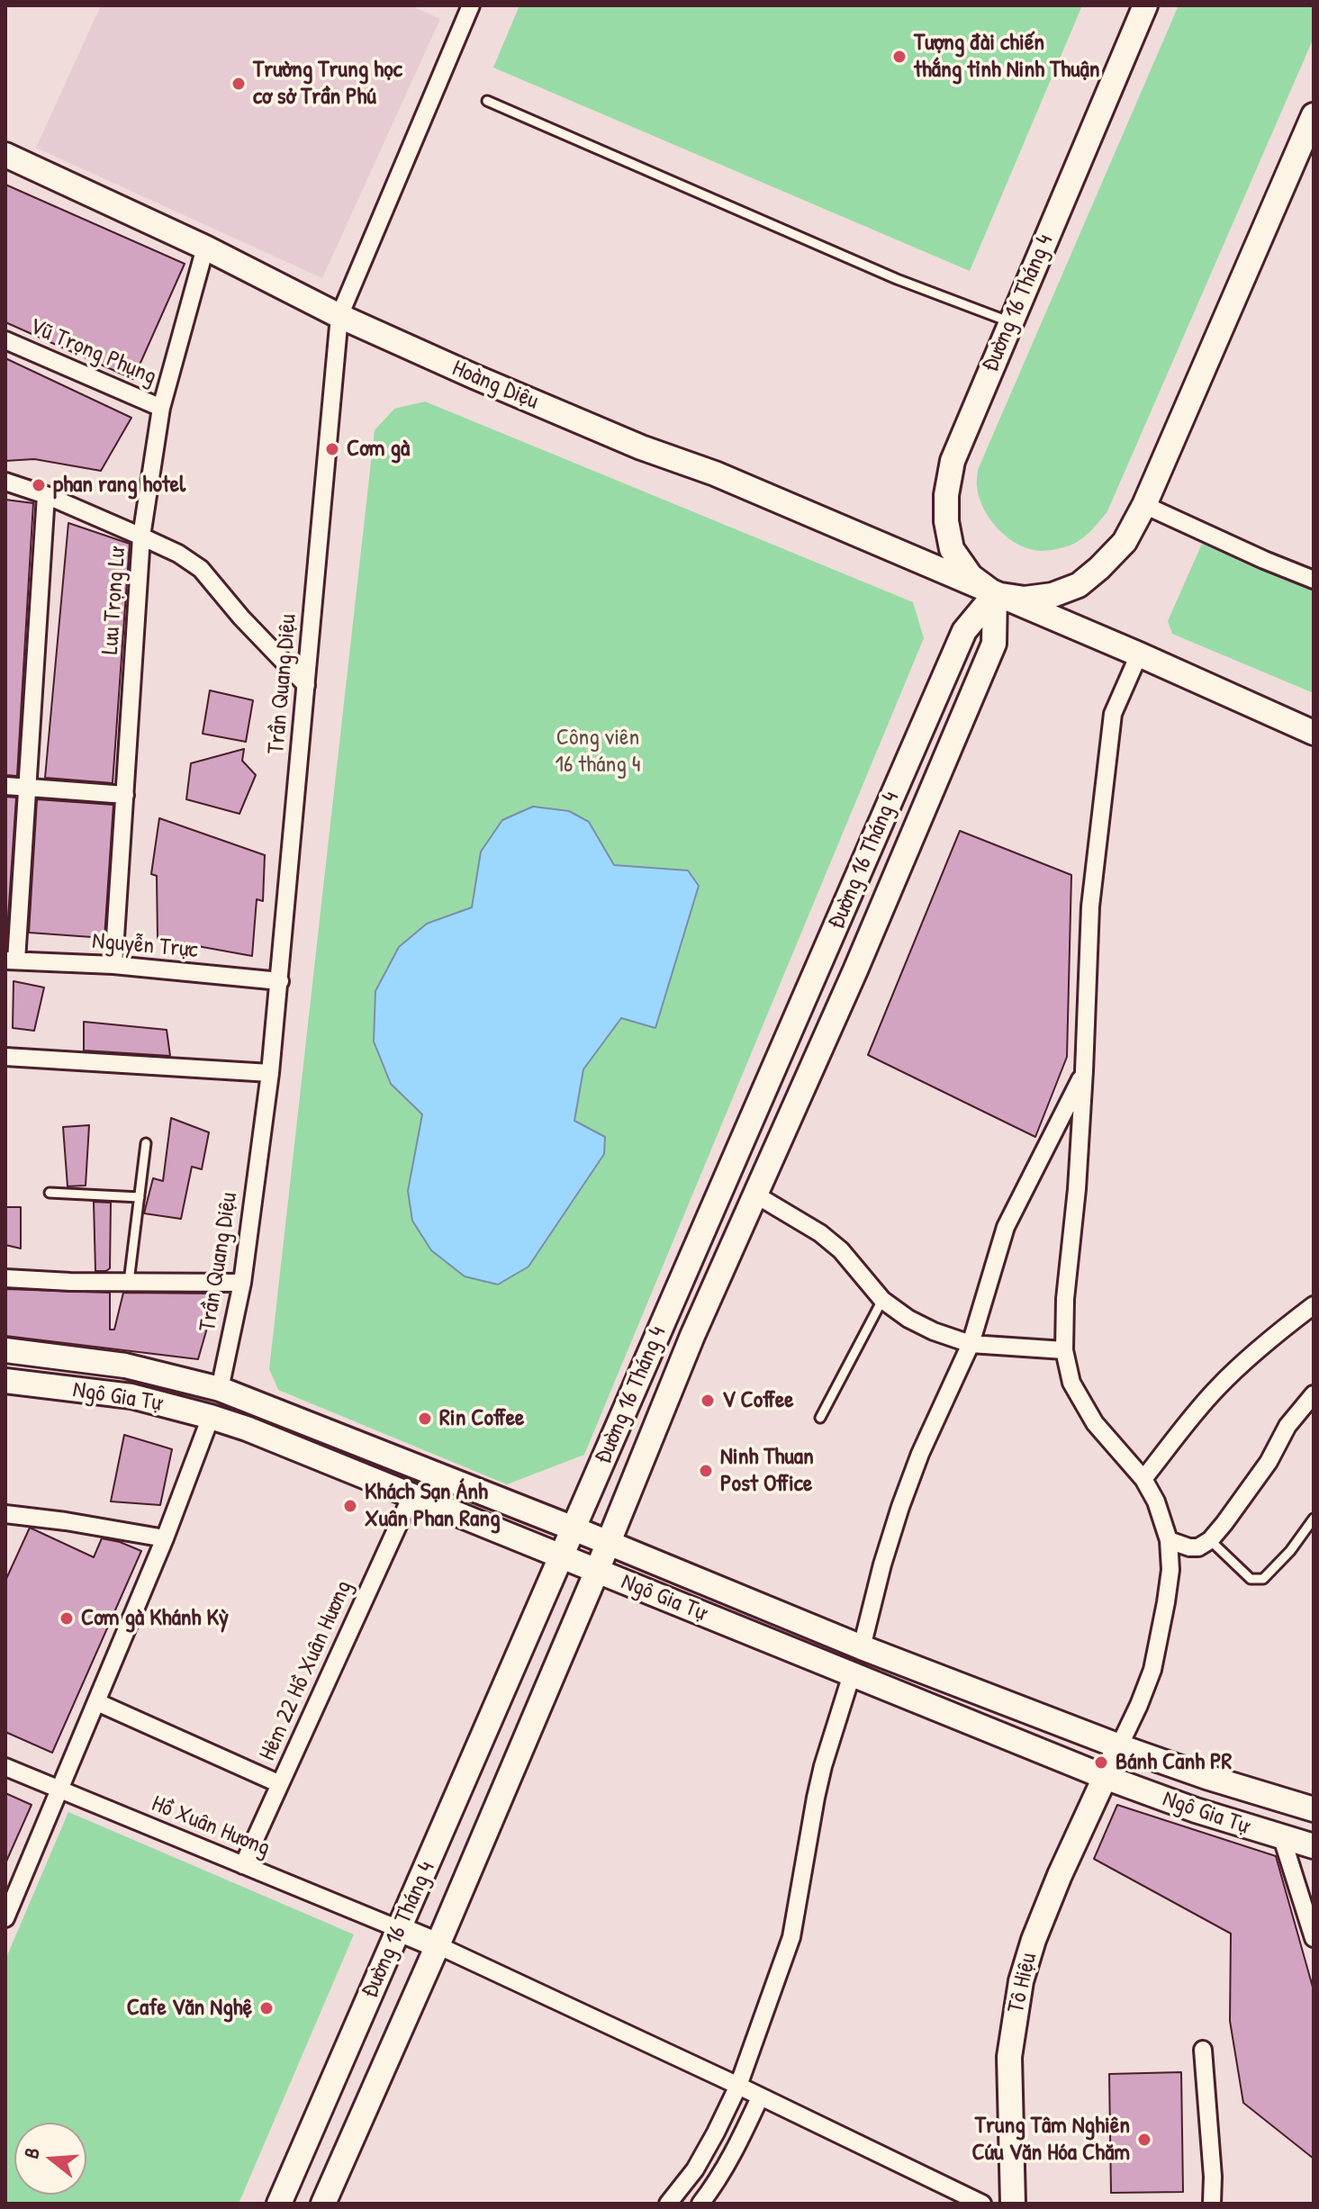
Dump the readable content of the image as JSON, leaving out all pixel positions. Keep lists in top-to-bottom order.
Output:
{
  "streets": {
    "main road": [
      "Đường 16 Tháng 4",
      "Hoàng Diệu",
      "Ngô Gia Tự",
      "Tô Hiệu"
    ],
    "street": [
      "Vũ Trọng Phụng",
      "Lưu Trọng Lư",
      "Trần Quang Diệu",
      "Nguyễn Trực",
      "Hẻm 22 Hồ Xuân Hương",
      "Hồ Xuân Hương"
    ]
  },
  "crossings": [
    ["Đường 16 Tháng 4", "Hoàng Diệu"],
    ["Đường 16 Tháng 4", "Ngô Gia Tự"],
    ["Đường 16 Tháng 4", "Hồ Xuân Hương"],
    ["Vũ Trọng Phụng", "Lưu Trọng Lư"],
    ["Hoàng Diệu", "Lưu Trọng Lư"],
    ["Hoàng Diệu", "Trần Quang Diệu"],
    ["Lưu Trọng Lư", "Nguyễn Trực"],
    ["Trần Quang Diệu", "Nguyễn Trực"],
    ["Trần Quang Diệu", "Ngô Gia Tự"],
    ["Ngô Gia Tự", "Hẻm 22 Hồ Xuân Hương"],
    ["Ngô Gia Tự", "Tô Hiệu"],
    ["Hẻm 22 Hồ Xuân Hương", "Hồ Xuân Hương"]
  ],
  "parks": ["Công viên 16 tháng 4"],
  "places": [
    "Tượng đài chiến thắng tỉnh Ninh Thuận",
    "Trường Trung học cơ sở Trần Phú",
    "Cơm gà",
    "phan rang hotel",
    "V Coffee",
    "Rin Coffee",
    "Ninh Thuan Post Office",
    "Khách Sạn Ánh Xuân Phan Rang",
    "Cơm gà Khánh Kỳ",
    "Bánh Canh PR",
    "Cafe Văn Nghệ",
    "Trung Tâm Nghiên Cứu Văn Hóa Chăm"
  ],
  "north": "left"
}
